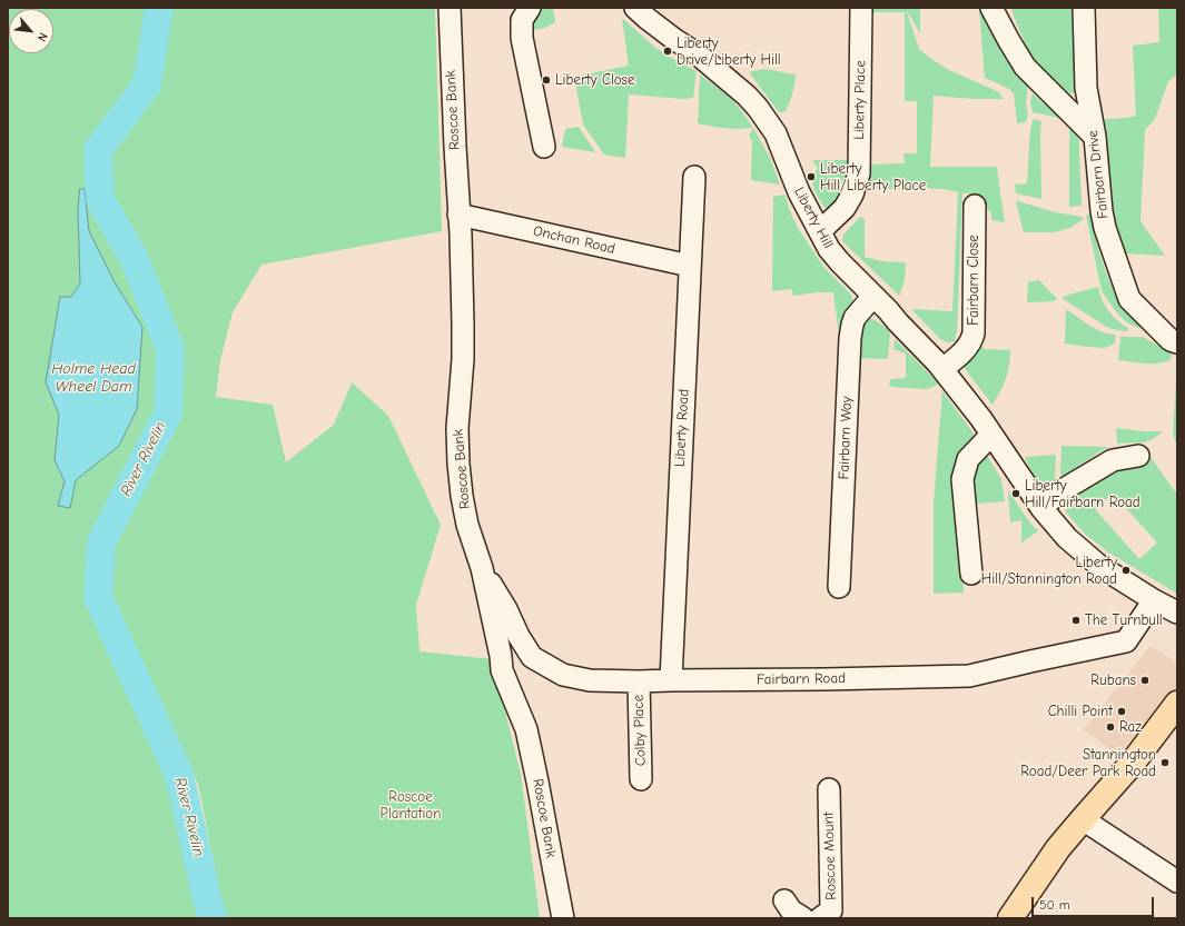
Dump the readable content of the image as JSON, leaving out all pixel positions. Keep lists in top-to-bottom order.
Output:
{
  "streets": {
    "street": [
      "Liberty Place",
      "Roscoe Bank",
      "Fairbarn Drive",
      "Liberty Hill",
      "Onchan Road",
      "Fairbarn Close",
      "Liberty Road",
      "Fairbarn Way",
      "Fairbarn Road",
      "Colby Place",
      "Roscoe Mount"
    ]
  },
  "crossings": [
    ["Liberty Place", "Liberty Hill"],
    ["Roscoe Bank", "Onchan Road"],
    ["Roscoe Bank", "Fairbarn Road"],
    ["Liberty Hill", "Fairbarn Close"],
    ["Liberty Hill", "Fairbarn Way"],
    ["Liberty Hill", "Fairbarn Road"],
    ["Onchan Road", "Liberty Road"],
    ["Liberty Road", "Fairbarn Road"],
    ["Fairbarn Road", "Colby Place"]
  ],
  "water": ["Holme Head Wheel Dam", "River Rivelin"],
  "parks": ["Roscoe Plantation"],
  "places": [
    "Liberty Drive/Liberty Hill",
    "Liberty Close",
    "Liberty Hill/Liberty Place",
    "Liberty Hill/Fairbarn Road",
    "Liberty Hill/Stannington Road",
    "The Turnbull",
    "Rubans",
    "Chilli Point",
    "Raz",
    "Stannington Road/Deer Park Road"
  ],
  "scale_bar": "50 m",
  "north": "bottom right"
}
